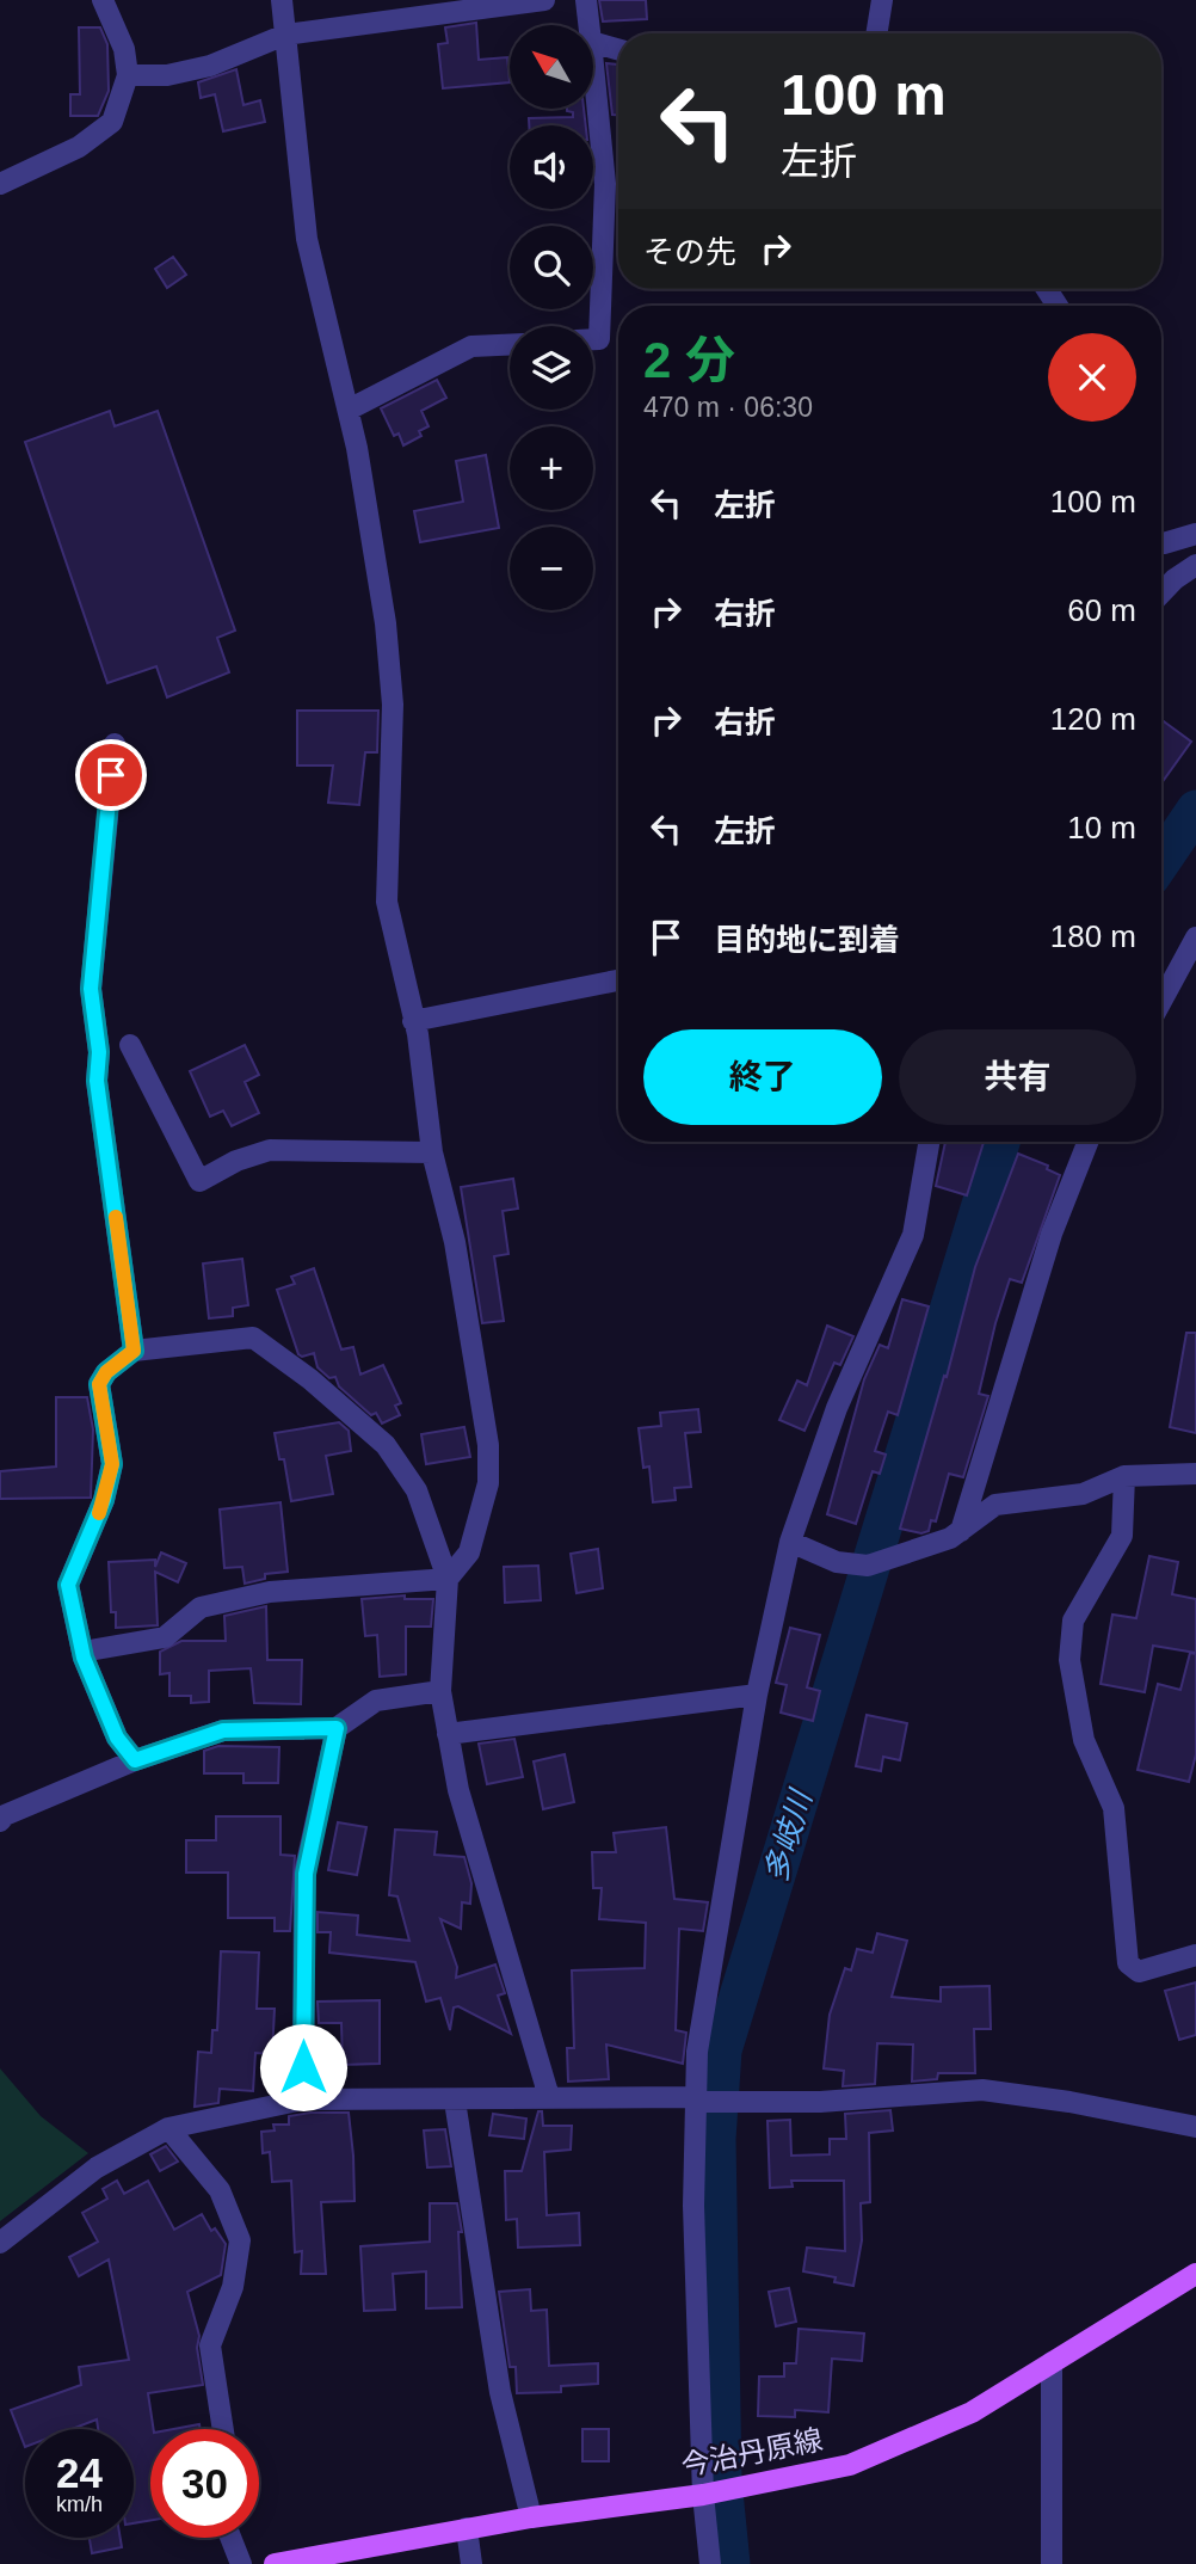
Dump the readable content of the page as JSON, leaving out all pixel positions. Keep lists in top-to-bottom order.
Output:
{
  "streets": {
    "main road": ["今治丹原線"]
  },
  "water": ["多岐川"],
  "north": "top left",
  "page": {
    "map_buttons": ["+", "−"],
    "turn": ["100 m", "左折"],
    "then": "その先",
    "heading": ["2 分", "470 m · 06:30"],
    "list": [
      {
        "name": "左折",
        "value": "100 m"
      },
      {
        "name": "右折",
        "value": "60 m"
      },
      {
        "name": "右折",
        "value": "120 m"
      },
      {
        "name": "左折",
        "value": "10 m"
      },
      {
        "name": "目的地に到着",
        "value": "180 m"
      }
    ],
    "buttons": ["終了", "共有"],
    "speed": "24 km/h",
    "limit": "30"
  }
}
